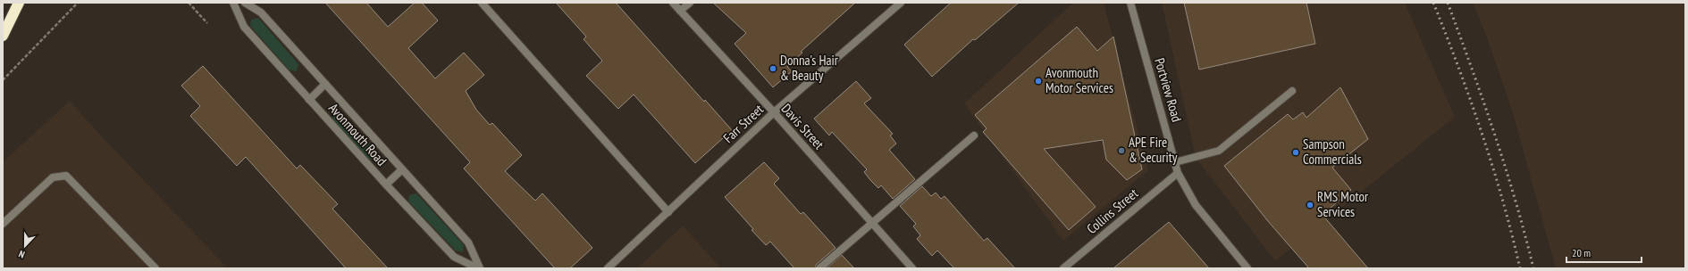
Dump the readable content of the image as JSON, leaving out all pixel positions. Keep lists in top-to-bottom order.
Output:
{
  "streets": {
    "street": [
      "Portview Road",
      "Farr Street",
      "Davis Street",
      "Avonmouth Road",
      "Collins Street"
    ]
  },
  "crossings": [
    ["Portview Road", "Collins Street"],
    ["Farr Street", "Davis Street"]
  ],
  "places": [
    "Donna's Hair & Beauty",
    "Avonmouth Motor Services",
    "APE Fire & Security",
    "Sampson Commercials",
    "RMS Motor Services"
  ],
  "scale_bar": "20 m",
  "north": "bottom"
}
